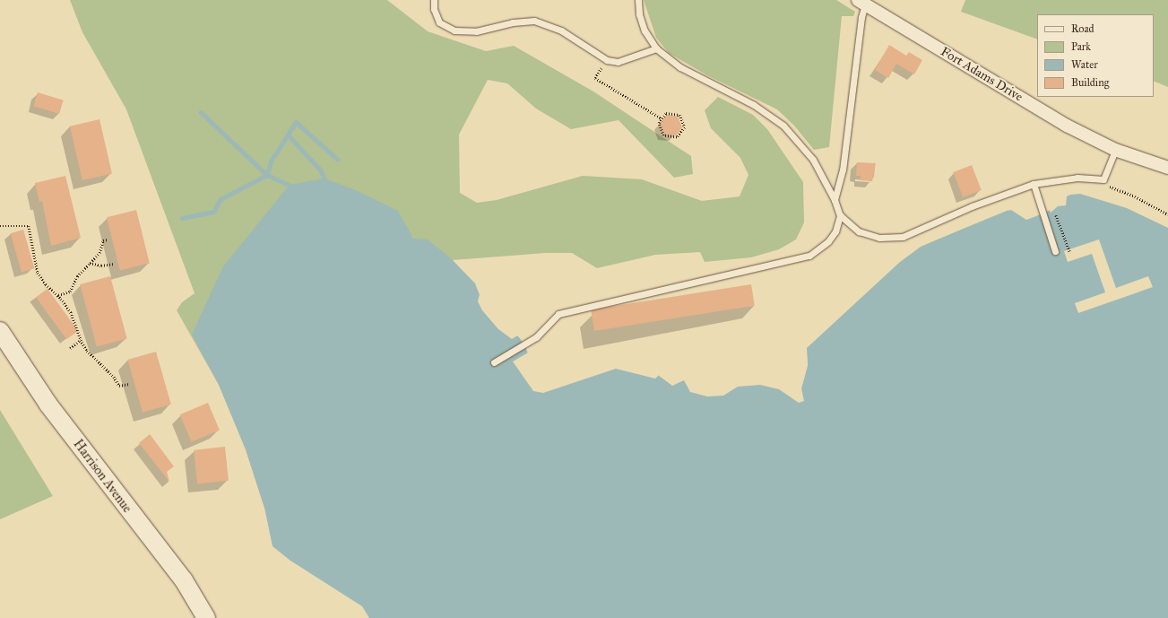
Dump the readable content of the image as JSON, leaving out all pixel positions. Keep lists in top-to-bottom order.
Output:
{
  "streets": {
    "main road": ["Harrison Avenue"],
    "street": ["Fort Adams Drive"]
  },
  "legend": [
    "Road",
    "Park",
    "Water",
    "Building"
  ]
}
